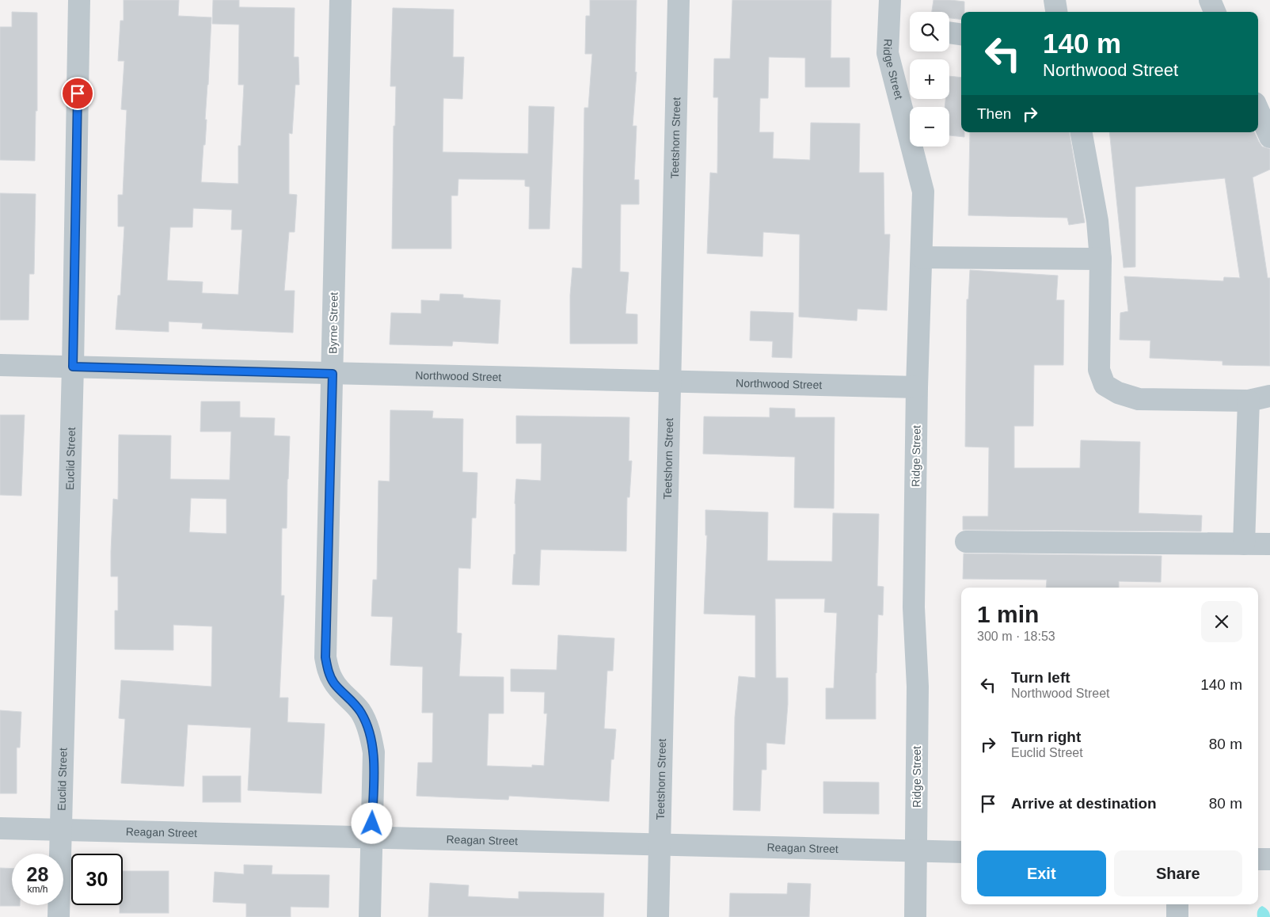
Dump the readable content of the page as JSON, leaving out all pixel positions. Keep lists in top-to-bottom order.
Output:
{
  "streets": {
    "street": [
      "Ridge Street",
      "Teetshorn Street",
      "Byrne Street",
      "Northwood Street",
      "Euclid Street",
      "Reagan Street"
    ]
  },
  "crossings": [
    ["Ridge Street", "Northwood Street"],
    ["Ridge Street", "Reagan Street"],
    ["Teetshorn Street", "Northwood Street"],
    ["Teetshorn Street", "Reagan Street"],
    ["Byrne Street", "Northwood Street"],
    ["Byrne Street", "Reagan Street"],
    ["Northwood Street", "Euclid Street"],
    ["Euclid Street", "Reagan Street"]
  ],
  "page": {
    "map_buttons": ["+", "−"],
    "turn": ["140 m", "Northwood Street"],
    "then": "Then",
    "heading": ["1 min", "300 m · 18:53"],
    "list": [
      {
        "name": "Turn left",
        "note": "Northwood Street",
        "value": "140 m"
      },
      {
        "name": "Turn right",
        "note": "Euclid Street",
        "value": "80 m"
      },
      {
        "name": "Arrive at destination",
        "value": "80 m"
      }
    ],
    "buttons": ["Exit", "Share"],
    "speed": "28 km/h",
    "limit": "30"
  }
}
